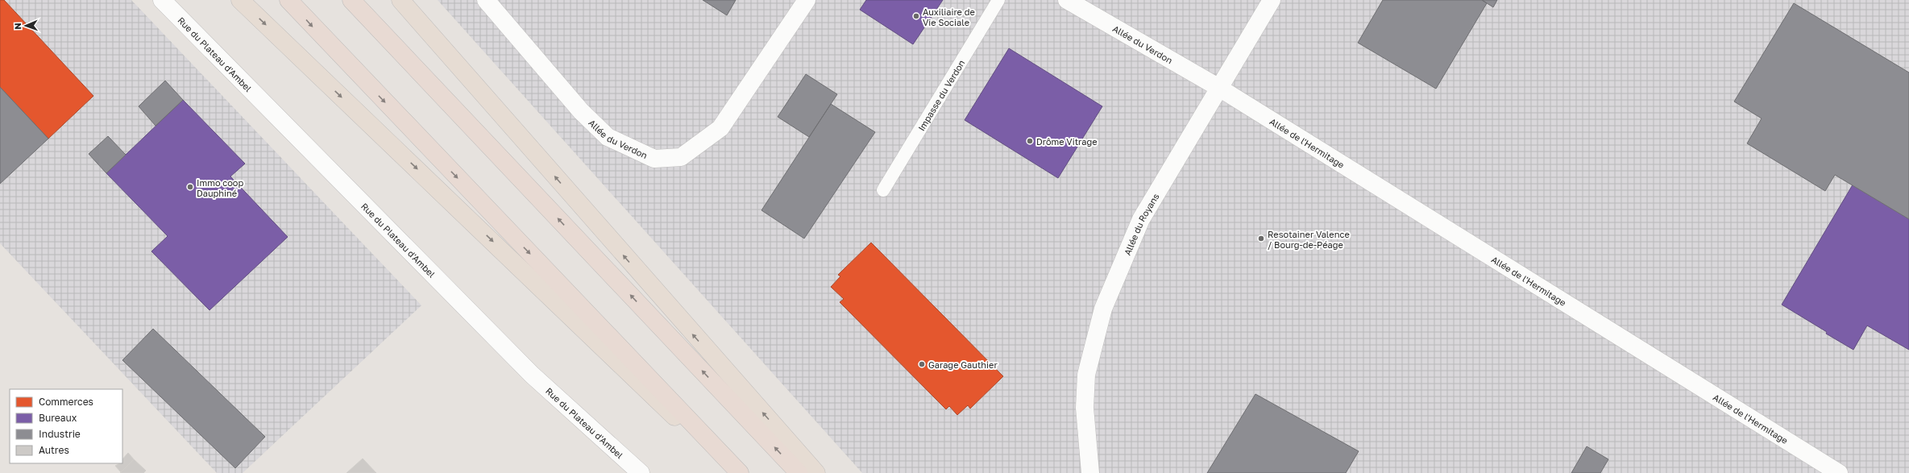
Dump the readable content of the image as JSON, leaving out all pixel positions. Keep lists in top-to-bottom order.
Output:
{
  "streets": {
    "street": [
      "Allée du Verdon",
      "Rue du Plateau d'Ambel",
      "Allée de l'Hermitage",
      "Allée du Royans"
    ],
    "lane": ["Impasse du Verdon"]
  },
  "crossings": [
    ["Allée du Verdon", "Allée de l'Hermitage"],
    ["Allée du Verdon", "Allée du Royans"],
    ["Allée de l'Hermitage", "Allée du Royans"]
  ],
  "places": [
    "Auxiliaire de Vie Sociale",
    "Drôme Vitrage",
    "Immo coop Dauphiné",
    "Resotainer Valence / Bourg-de-Péage",
    "Garage Gauthier"
  ],
  "legend": [
    "Commerces",
    "Bureaux",
    "Industrie",
    "Autres"
  ],
  "north": "left"
}
